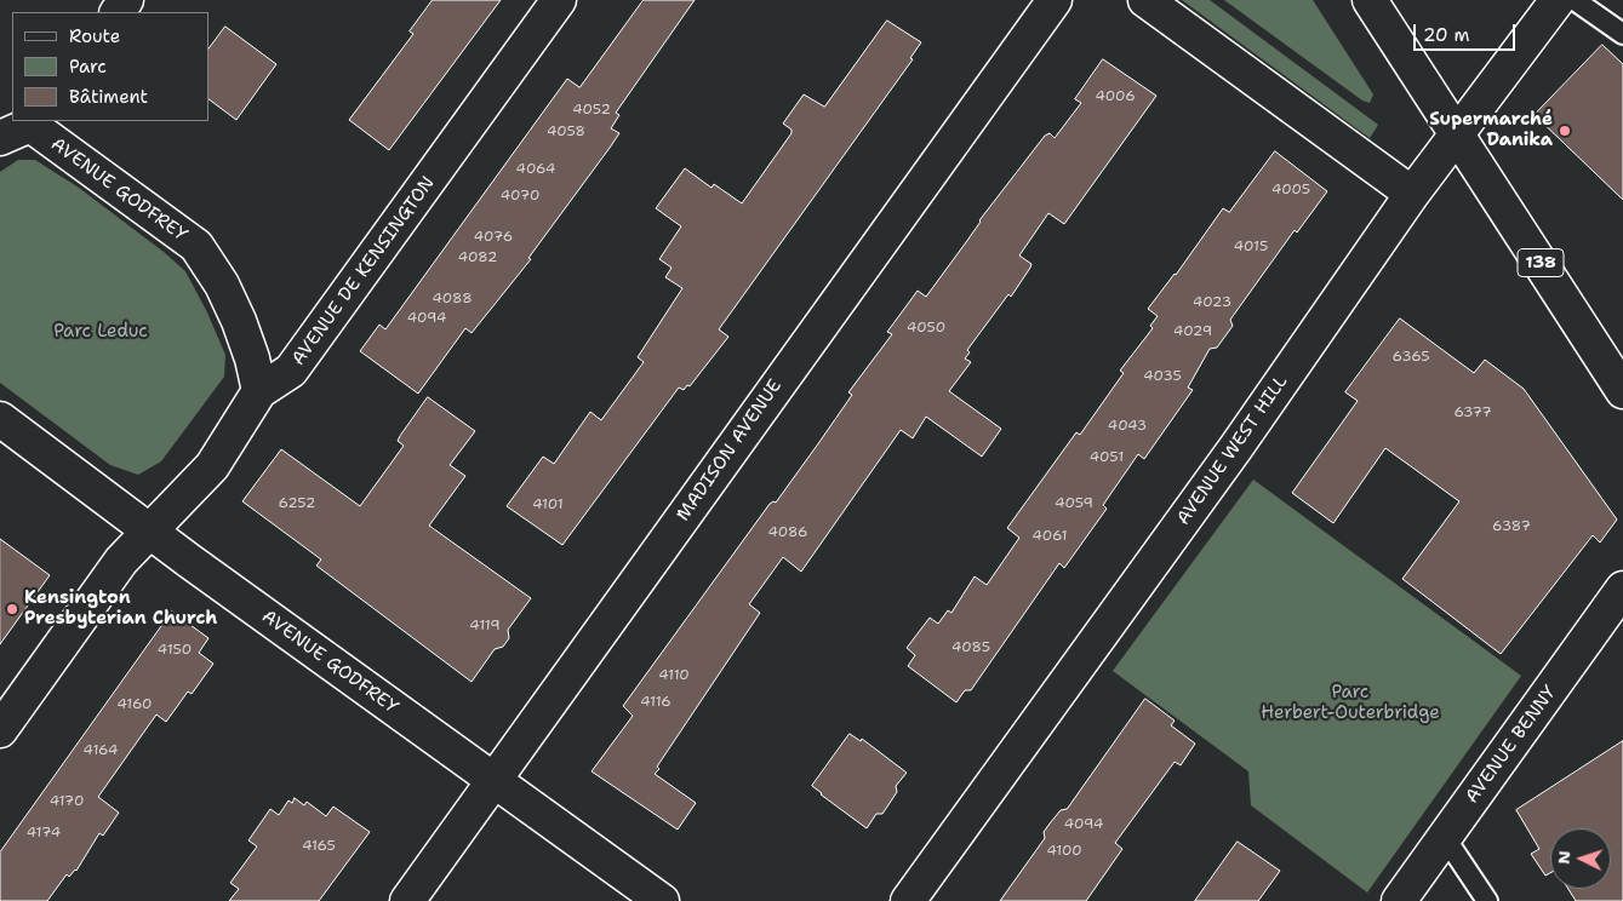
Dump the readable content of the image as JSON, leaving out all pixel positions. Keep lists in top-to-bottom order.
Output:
{
  "streets": {
    "street": [
      "AVENUE GODFREY",
      "138",
      "AVENUE DE KENSINGTON",
      "MADISON AVENUE",
      "AVENUE WEST HILL",
      "AVENUE BENNY"
    ]
  },
  "crossings": [
    ["AVENUE GODFREY", "AVENUE DE KENSINGTON"],
    ["AVENUE GODFREY", "MADISON AVENUE"],
    ["138", "AVENUE WEST HILL"]
  ],
  "parks": ["Parc Leduc", "Parc Herbert-Outerbridge"],
  "places": ["Supermarché Danika", "Kensington Presbyterian Church"],
  "house_numbers": [
    "4006",
    "4052",
    "4058",
    "4064",
    "4005",
    "4070",
    "4076",
    "4015",
    "4082",
    "4088",
    "4023",
    "4094",
    "4050",
    "4029",
    "6365",
    "4035",
    "6377",
    "4043",
    "4051",
    "6252",
    "4059",
    "4101",
    "6387",
    "4086",
    "4061",
    "4119",
    "4085",
    "4150",
    "4110",
    "4116",
    "4160",
    "4164",
    "4170",
    "4094",
    "4174",
    "4165",
    "4100"
  ],
  "legend": ["Route", "Parc", "Bâtiment"],
  "scale_bar": "20 m",
  "north": "left"
}
